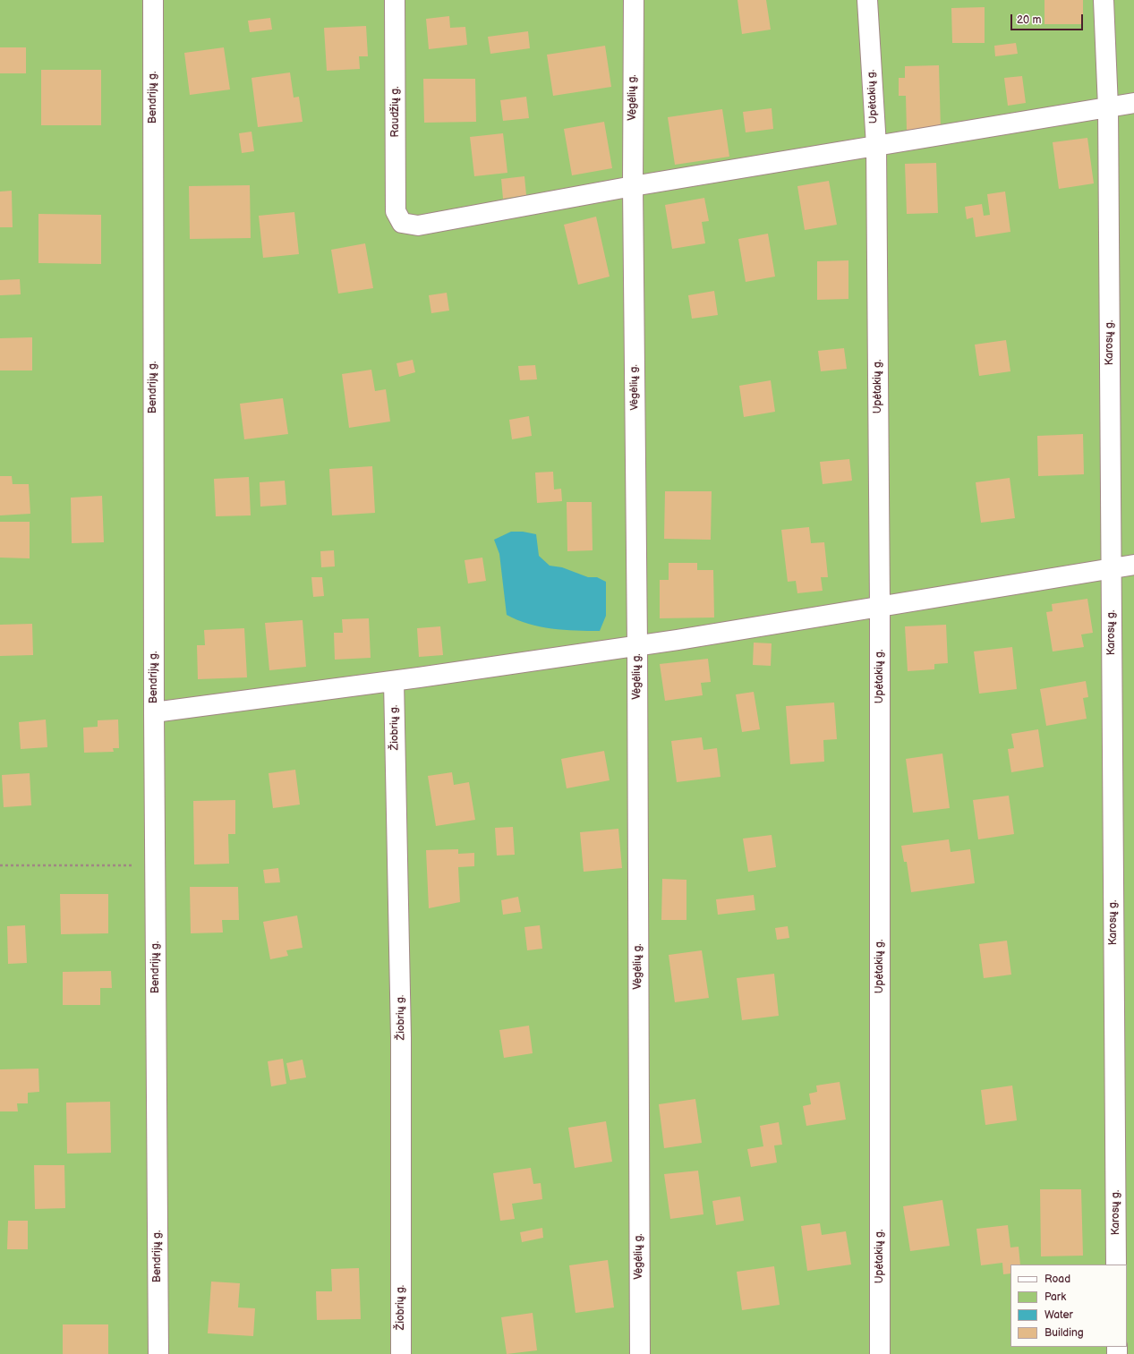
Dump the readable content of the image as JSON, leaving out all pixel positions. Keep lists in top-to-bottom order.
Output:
{
  "streets": {
    "street": [
      "Upėtakių g.",
      "Bendrijų g.",
      "Vėgėlių g.",
      "Raudžių g.",
      "Karosų g.",
      "Žiobrių g."
    ]
  },
  "crossings": [
    ["Vėgėlių g.", "Raudžių g."]
  ],
  "legend": [
    "Road",
    "Park",
    "Water",
    "Building"
  ],
  "scale_bar": "20 m"
}
